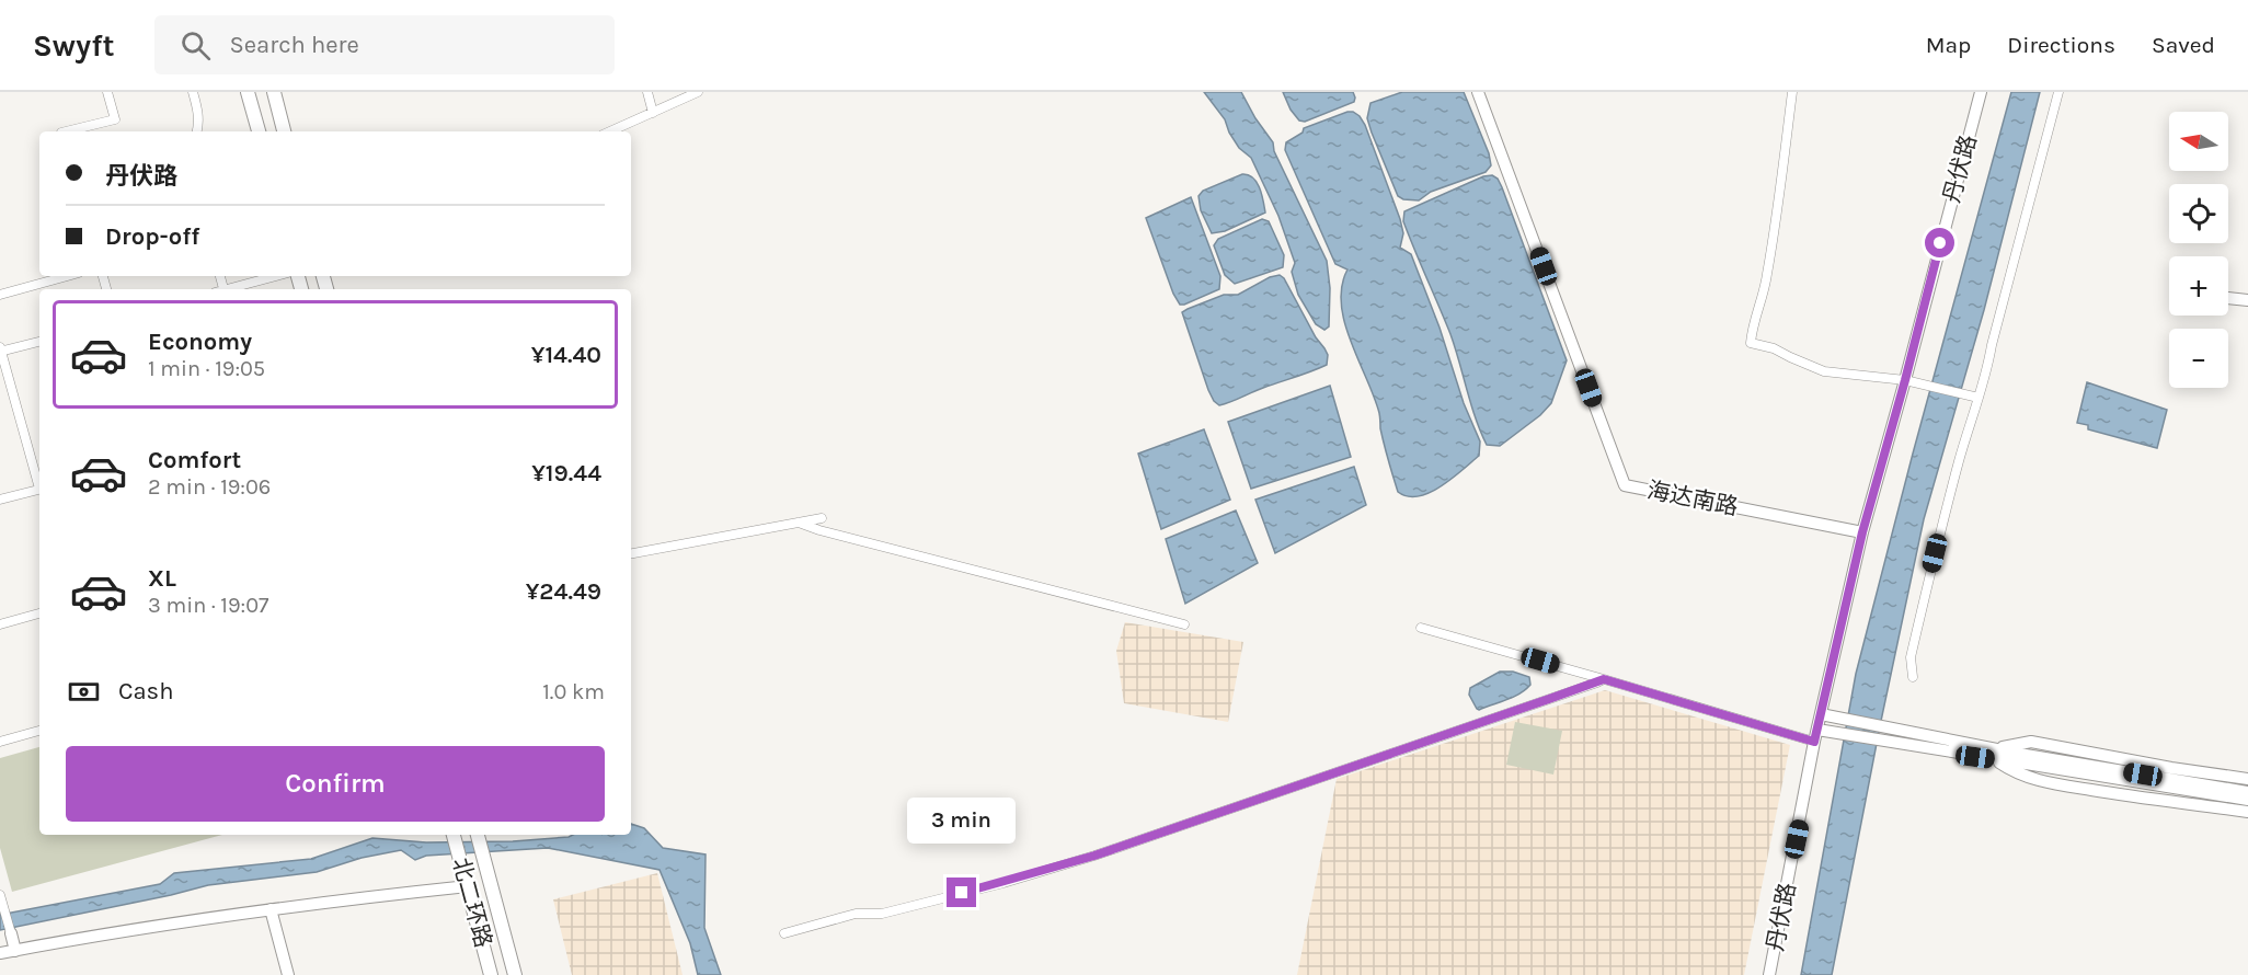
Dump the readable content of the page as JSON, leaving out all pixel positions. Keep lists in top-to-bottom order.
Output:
{
  "streets": {
    "main road": ["丹伏路", "海达南路", "北二环路"]
  },
  "crossings": [
    ["丹伏路", "海达南路"]
  ],
  "north": "left",
  "page": {
    "header": "Swyft",
    "search": "Search here",
    "nav": ["Map", "Directions", "Saved"],
    "map_buttons": ["+", "−"],
    "banner": ["丹伏路", "Drop-off"],
    "list": [
      {
        "name": "Economy",
        "note": "1 min · 19:05",
        "value": "¥14.40"
      },
      {
        "name": "Comfort",
        "note": "2 min · 19:06",
        "value": "¥19.44"
      },
      {
        "name": "XL",
        "note": "3 min · 19:07",
        "value": "¥24.49"
      }
    ],
    "pay": ["Cash", "1.0 km"],
    "buttons": "Confirm",
    "bubble": "3 min"
  }
}
